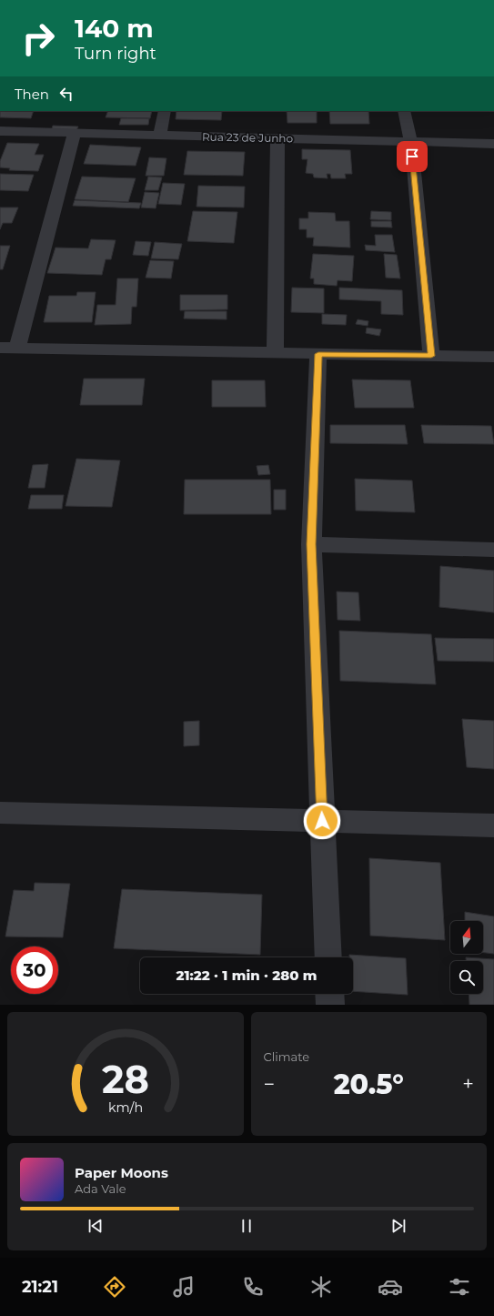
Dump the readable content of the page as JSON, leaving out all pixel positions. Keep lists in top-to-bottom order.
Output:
{
  "streets": {
    "street": ["Rua 23 de Junho"]
  },
  "north": "top",
  "page": {
    "turn": ["140 m", "Turn right"],
    "then": "Then",
    "limit": "30",
    "trip": "21:22 · 1 min · 280 m",
    "tile": "Climate",
    "heat": ["−", "20.5°", "+"],
    "song": ["Paper Moons", "Ada Vale"],
    "tabs": "21:21",
    "gauge": ["28", "km/h"]
  }
}
